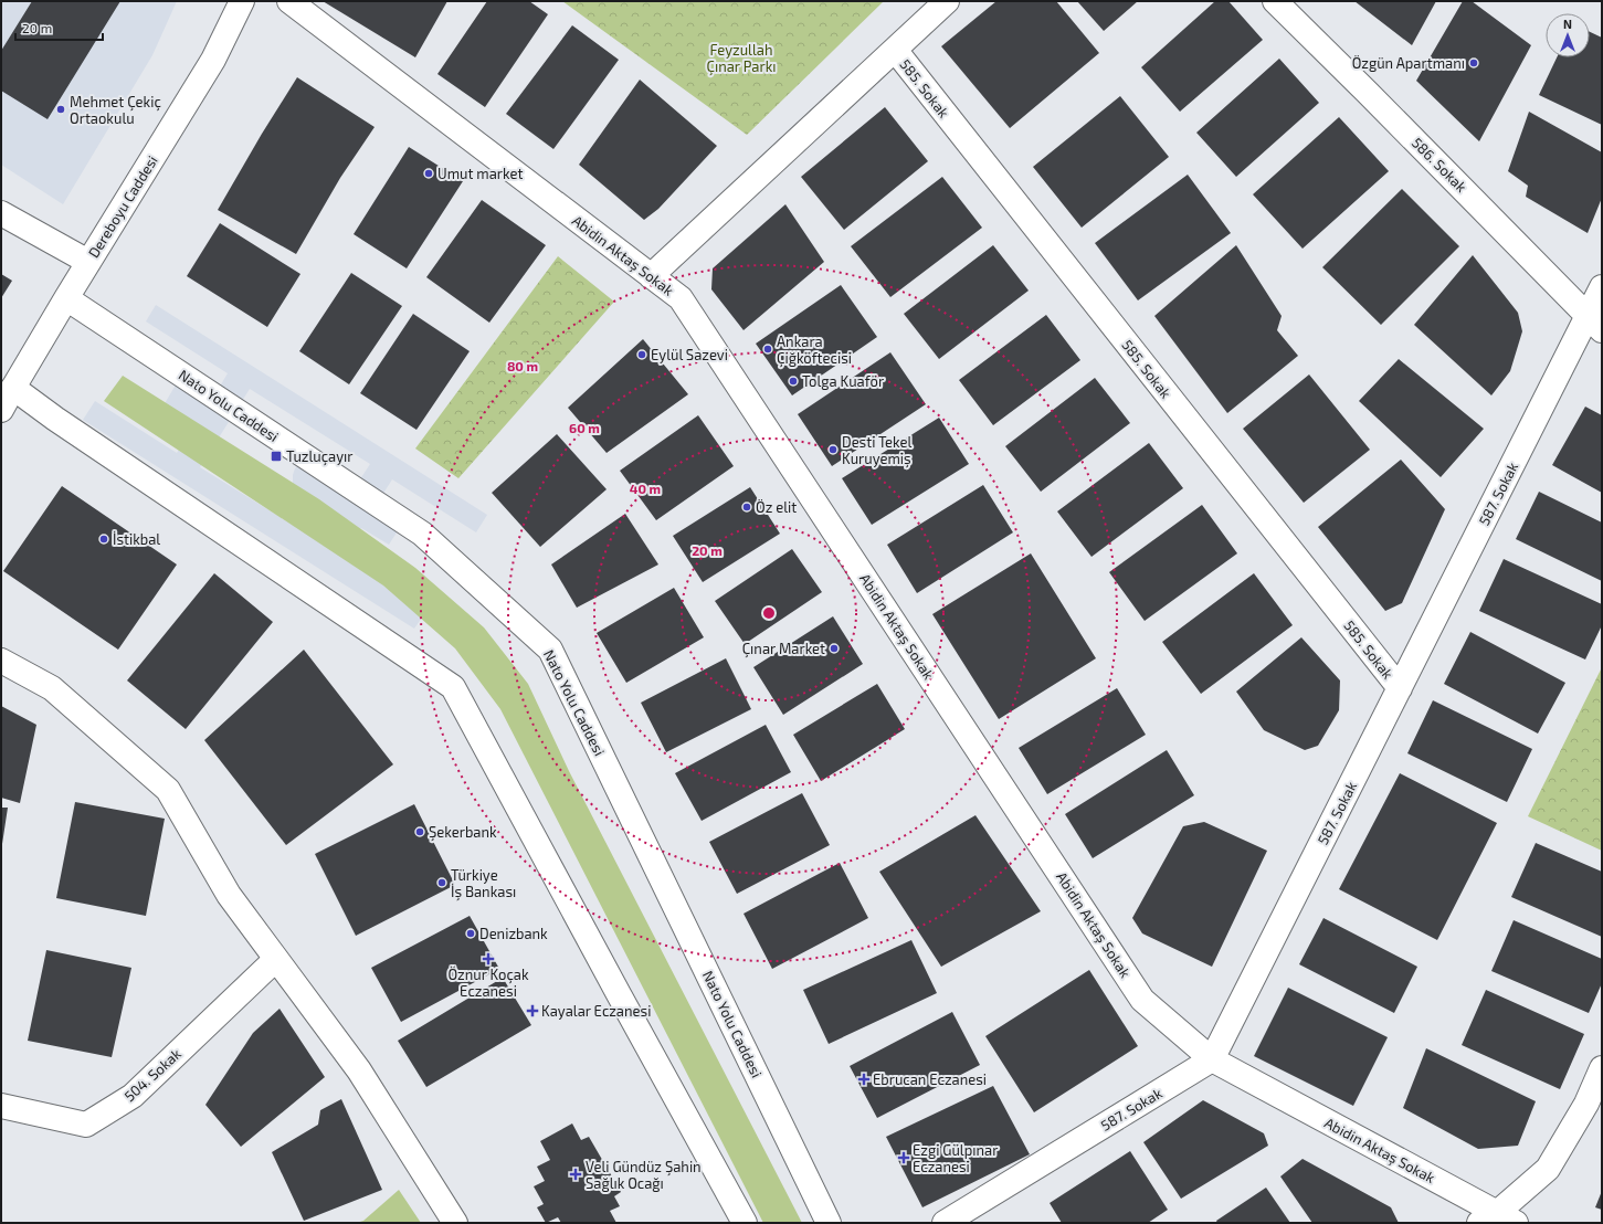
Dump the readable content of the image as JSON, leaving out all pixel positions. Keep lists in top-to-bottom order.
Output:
{
  "streets": {
    "street": [
      "585. Sokak",
      "586. Sokak",
      "Dereboyu Caddesi",
      "Abidin Aktaş Sokak",
      "Nato Yolu Caddesi",
      "587. Sokak",
      "504. Sokak"
    ]
  },
  "crossings": [
    ["585. Sokak", "587. Sokak"],
    ["586. Sokak", "587. Sokak"],
    ["Dereboyu Caddesi", "Nato Yolu Caddesi"],
    ["Abidin Aktaş Sokak", "587. Sokak"]
  ],
  "parks": ["Feyzullah Çınar Parkı"],
  "places": {
    "other": [
      "Özgün Apartmanı",
      "Mehmet Çekiç Ortaokulu",
      "Umut market",
      "Ankara Çiğköftecisi",
      "Eylül Sazevi",
      "Tolga Kuaför",
      "Desti Tekel Kuruyemiş",
      "Öz elit",
      "İstikbal",
      "Çınar Market",
      "Şekerbank",
      "Türkiye İş Bankası",
      "Denizbank"
    ],
    "transit": ["Tuzluçayır"],
    "health": [
      "Öznur Koçak Eczanesi",
      "Kayalar Eczanesi",
      "Ebrucan Eczanesi",
      "Ezgi Gülpınar Eczanesi",
      "Veli Gündüz Şahin Sağlık Ocağı"
    ]
  },
  "scale_bar": "20 m",
  "north": "top",
  "rings": [
    "80 m",
    "60 m",
    "40 m",
    "20 m"
  ]
}
